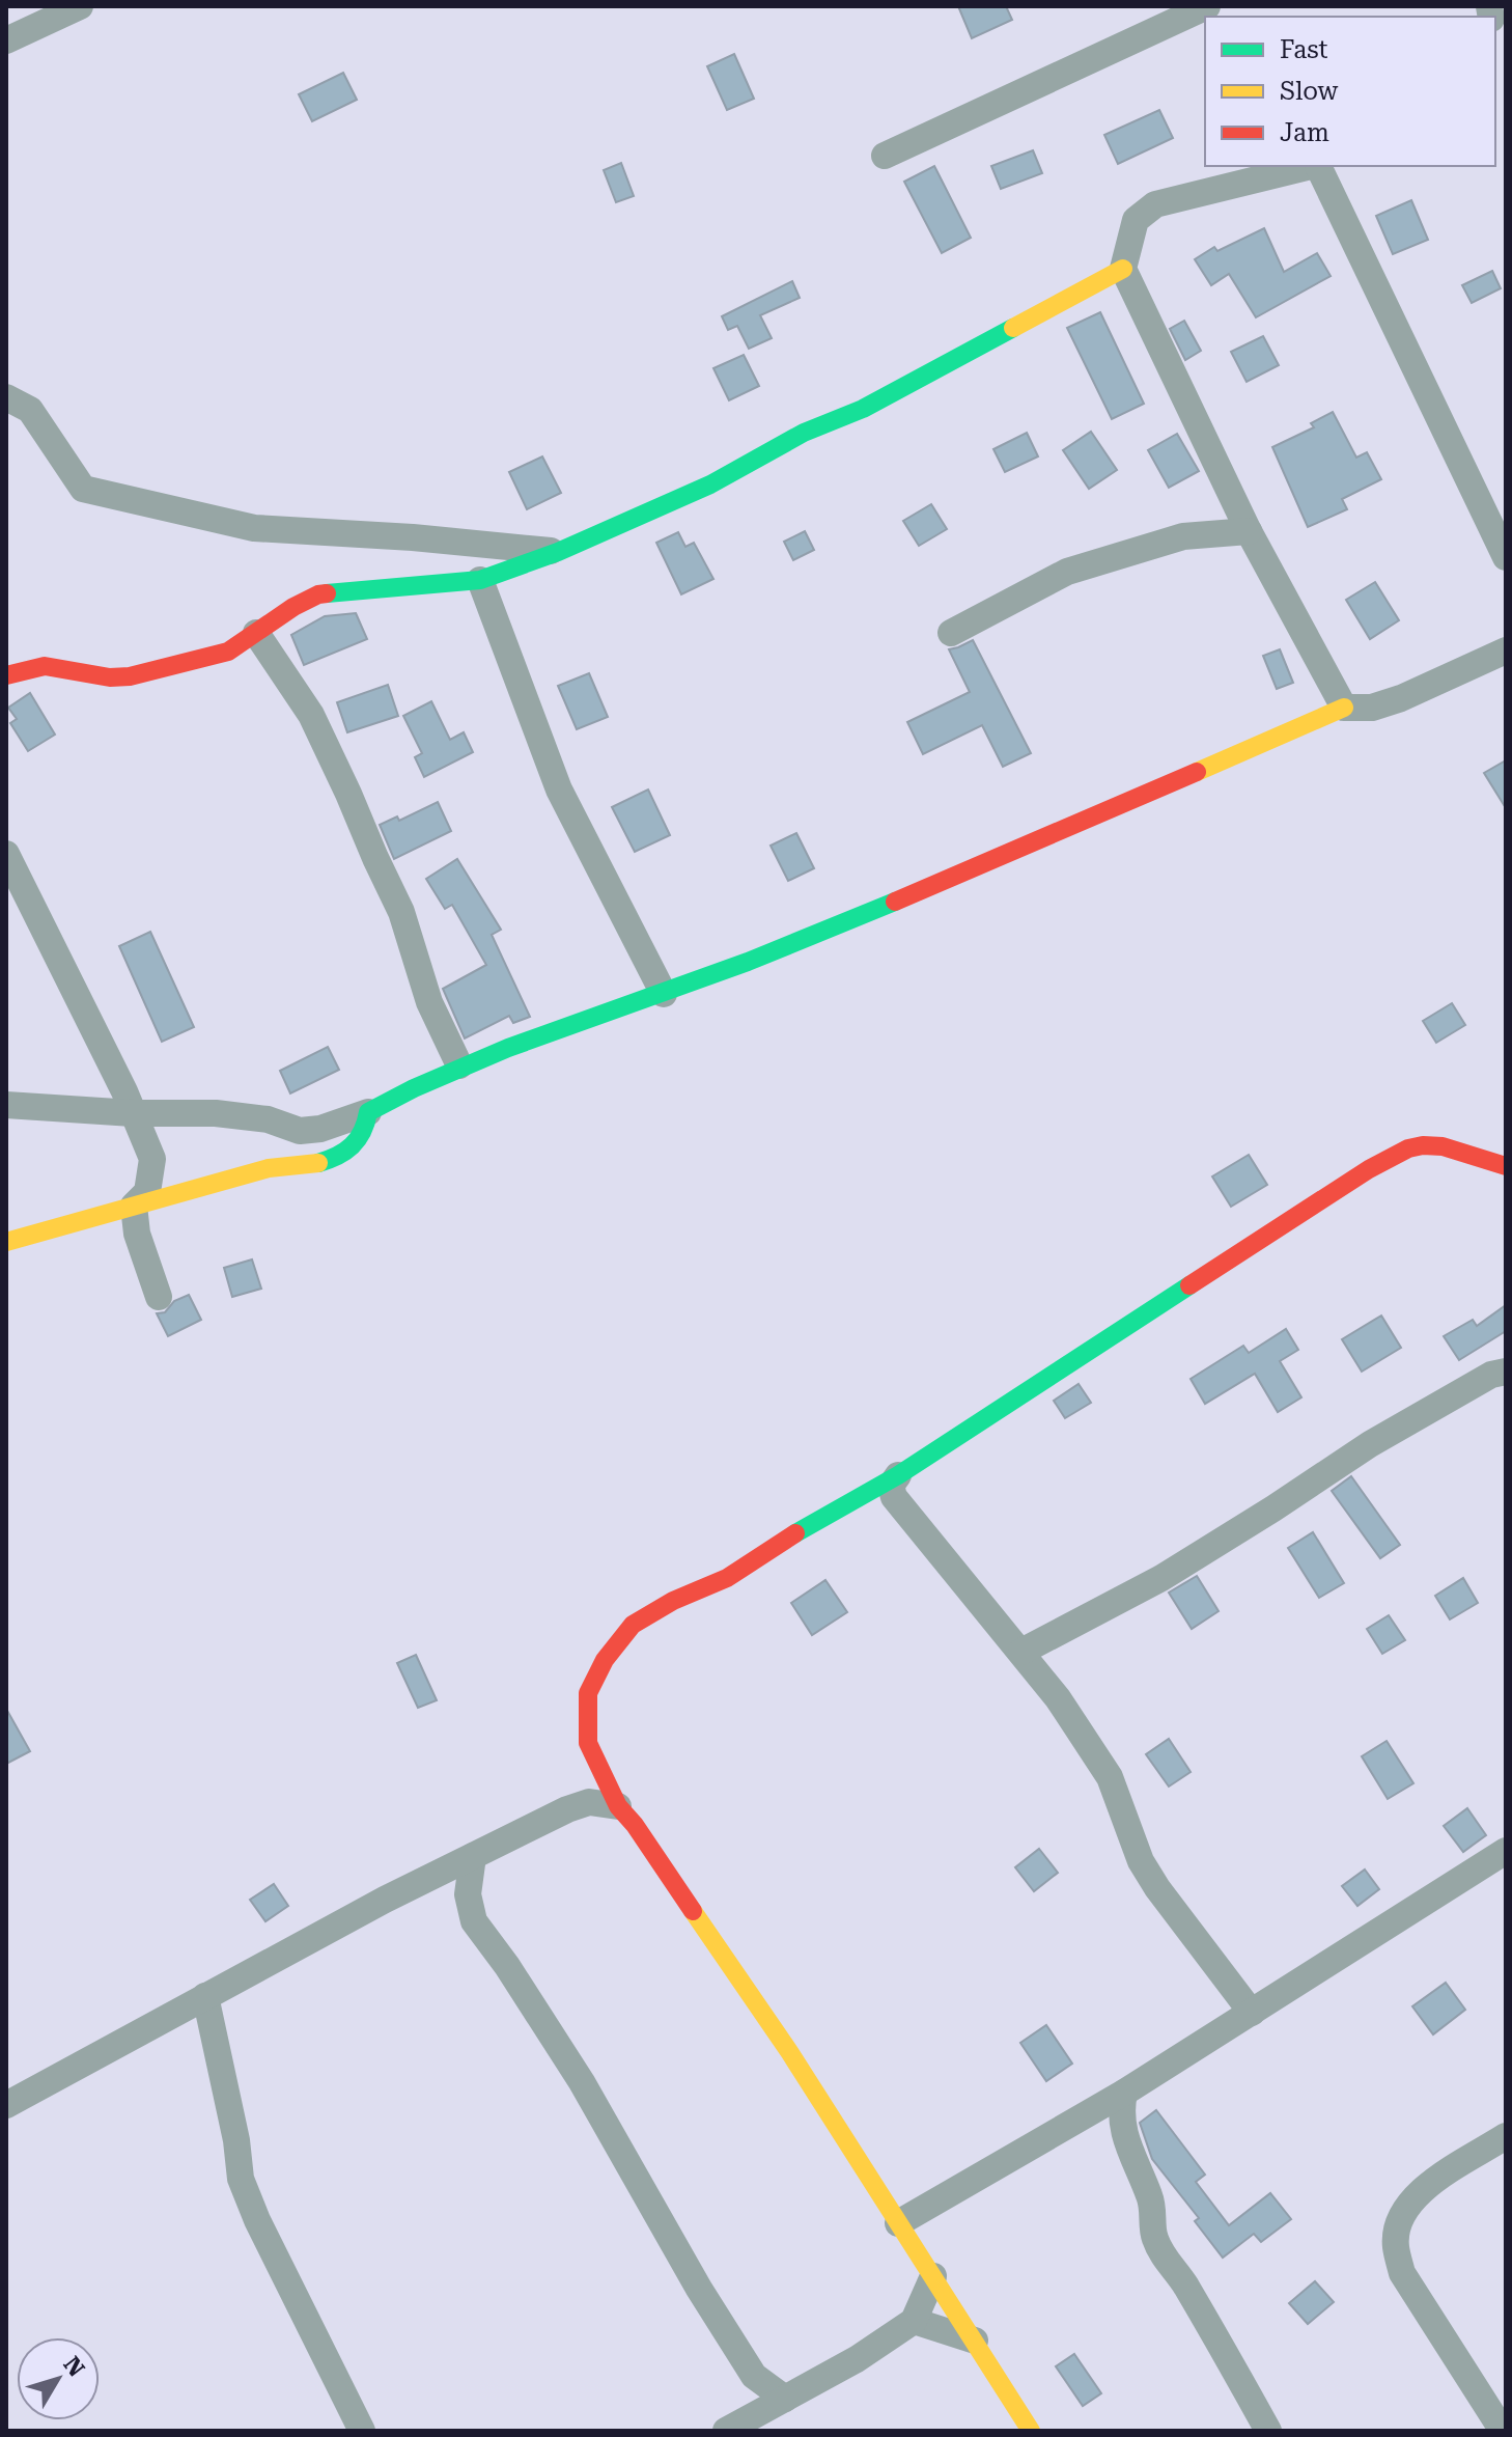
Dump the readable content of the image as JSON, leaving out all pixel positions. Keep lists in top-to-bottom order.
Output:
{
  "legend": ["Fast", "Slow", "Jam"],
  "north": "top right"
}
